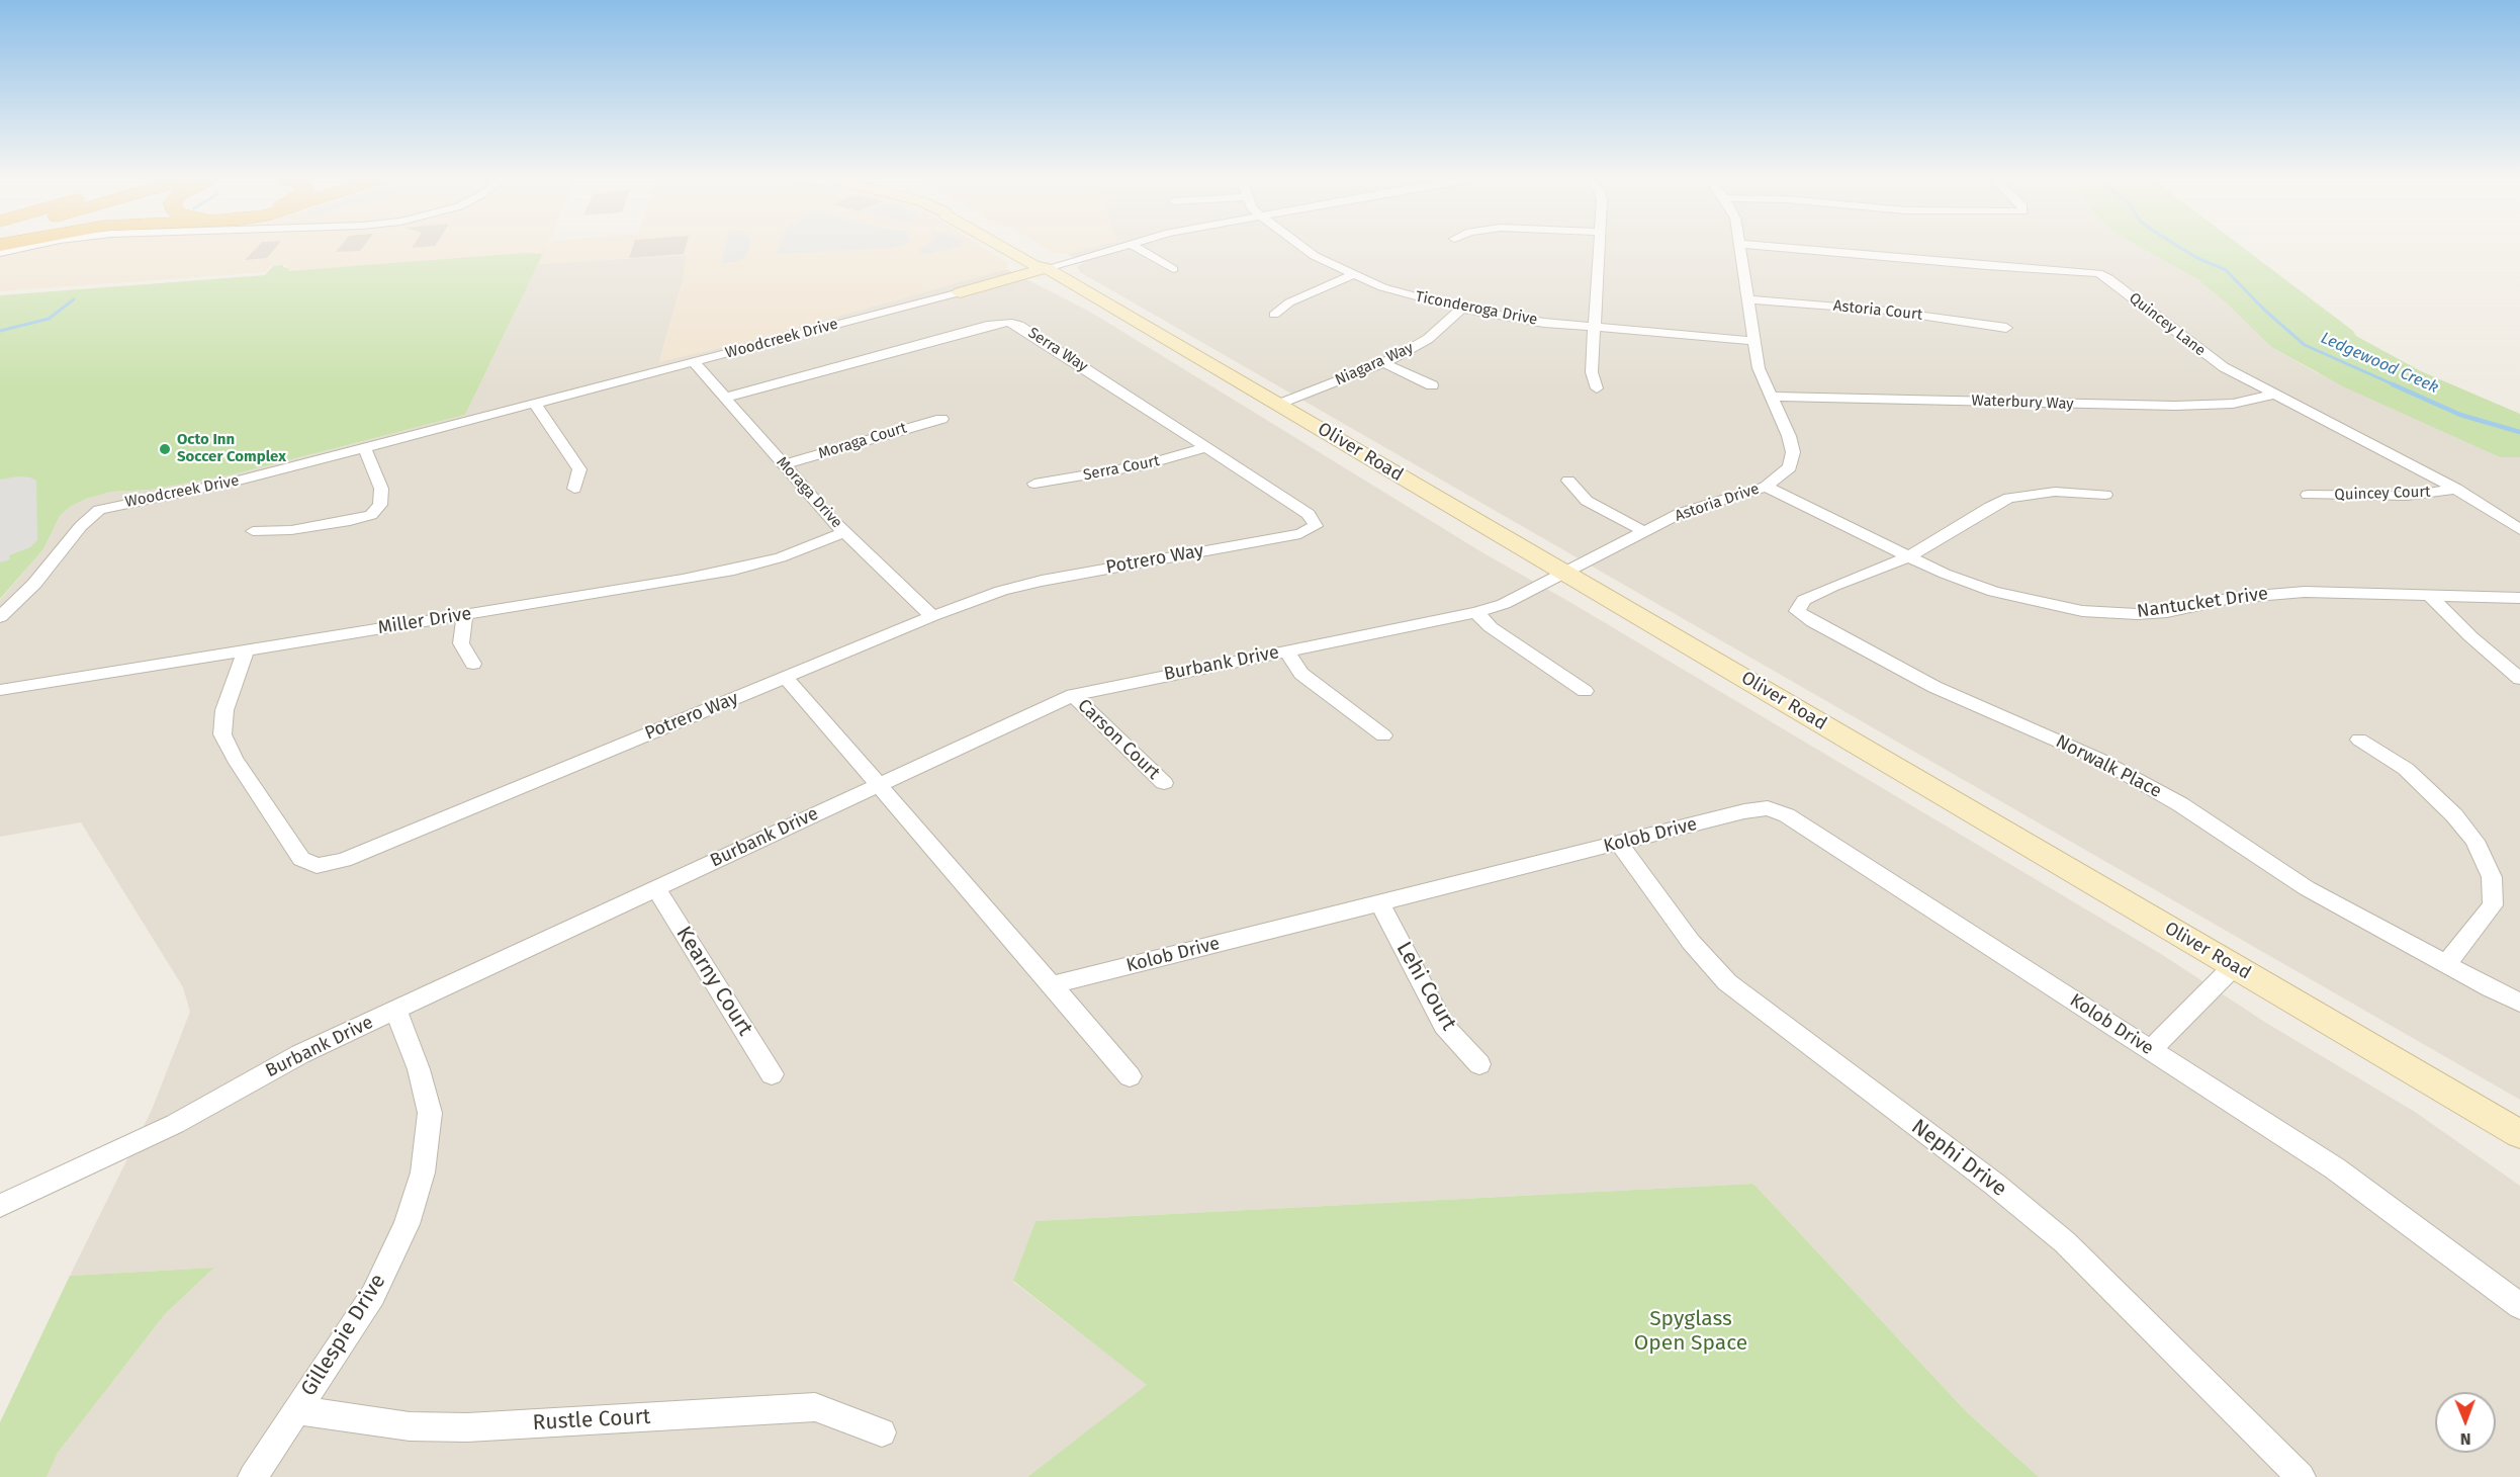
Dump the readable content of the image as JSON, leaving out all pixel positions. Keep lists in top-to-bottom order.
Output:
{
  "streets": {
    "street": [
      "Ticonderoga Drive",
      "Astoria Court",
      "Quincey Lane",
      "Woodcreek Drive",
      "Serra Way",
      "Niagara Way",
      "Waterbury Way",
      "Moraga Court",
      "Oliver Road",
      "Serra Court",
      "Moraga Drive",
      "Quincey Court",
      "Astoria Drive",
      "Potrero Way",
      "Nantucket Drive",
      "Miller Drive",
      "Burbank Drive",
      "Carson Court",
      "Norwalk Place",
      "Kolob Drive",
      "Kearny Court",
      "Lehi Court",
      "Nephi Drive",
      "Gillespie Drive",
      "Rustle Court"
    ]
  },
  "crossings": [
    ["Ticonderoga Drive", "Niagara Way"],
    ["Ticonderoga Drive", "Astoria Drive"],
    ["Astoria Court", "Astoria Drive"],
    ["Quincey Lane", "Waterbury Way"],
    ["Quincey Lane", "Quincey Court"],
    ["Woodcreek Drive", "Oliver Road"],
    ["Woodcreek Drive", "Moraga Drive"],
    ["Serra Way", "Serra Court"],
    ["Serra Way", "Moraga Drive"],
    ["Serra Way", "Potrero Way"],
    ["Niagara Way", "Oliver Road"],
    ["Waterbury Way", "Astoria Drive"],
    ["Moraga Court", "Moraga Drive"],
    ["Oliver Road", "Astoria Drive"],
    ["Oliver Road", "Burbank Drive"],
    ["Moraga Drive", "Potrero Way"],
    ["Moraga Drive", "Miller Drive"],
    ["Astoria Drive", "Nantucket Drive"],
    ["Astoria Drive", "Burbank Drive"],
    ["Potrero Way", "Miller Drive"],
    ["Nantucket Drive", "Norwalk Place"],
    ["Burbank Drive", "Carson Court"],
    ["Burbank Drive", "Kearny Court"],
    ["Burbank Drive", "Gillespie Drive"],
    ["Kolob Drive", "Lehi Court"],
    ["Kolob Drive", "Nephi Drive"],
    ["Gillespie Drive", "Rustle Court"]
  ],
  "water": ["Ledgewood Creek"],
  "parks": ["Spyglass Open Space"],
  "places": ["Octo Inn Soccer Complex"],
  "north": "bottom"
}
